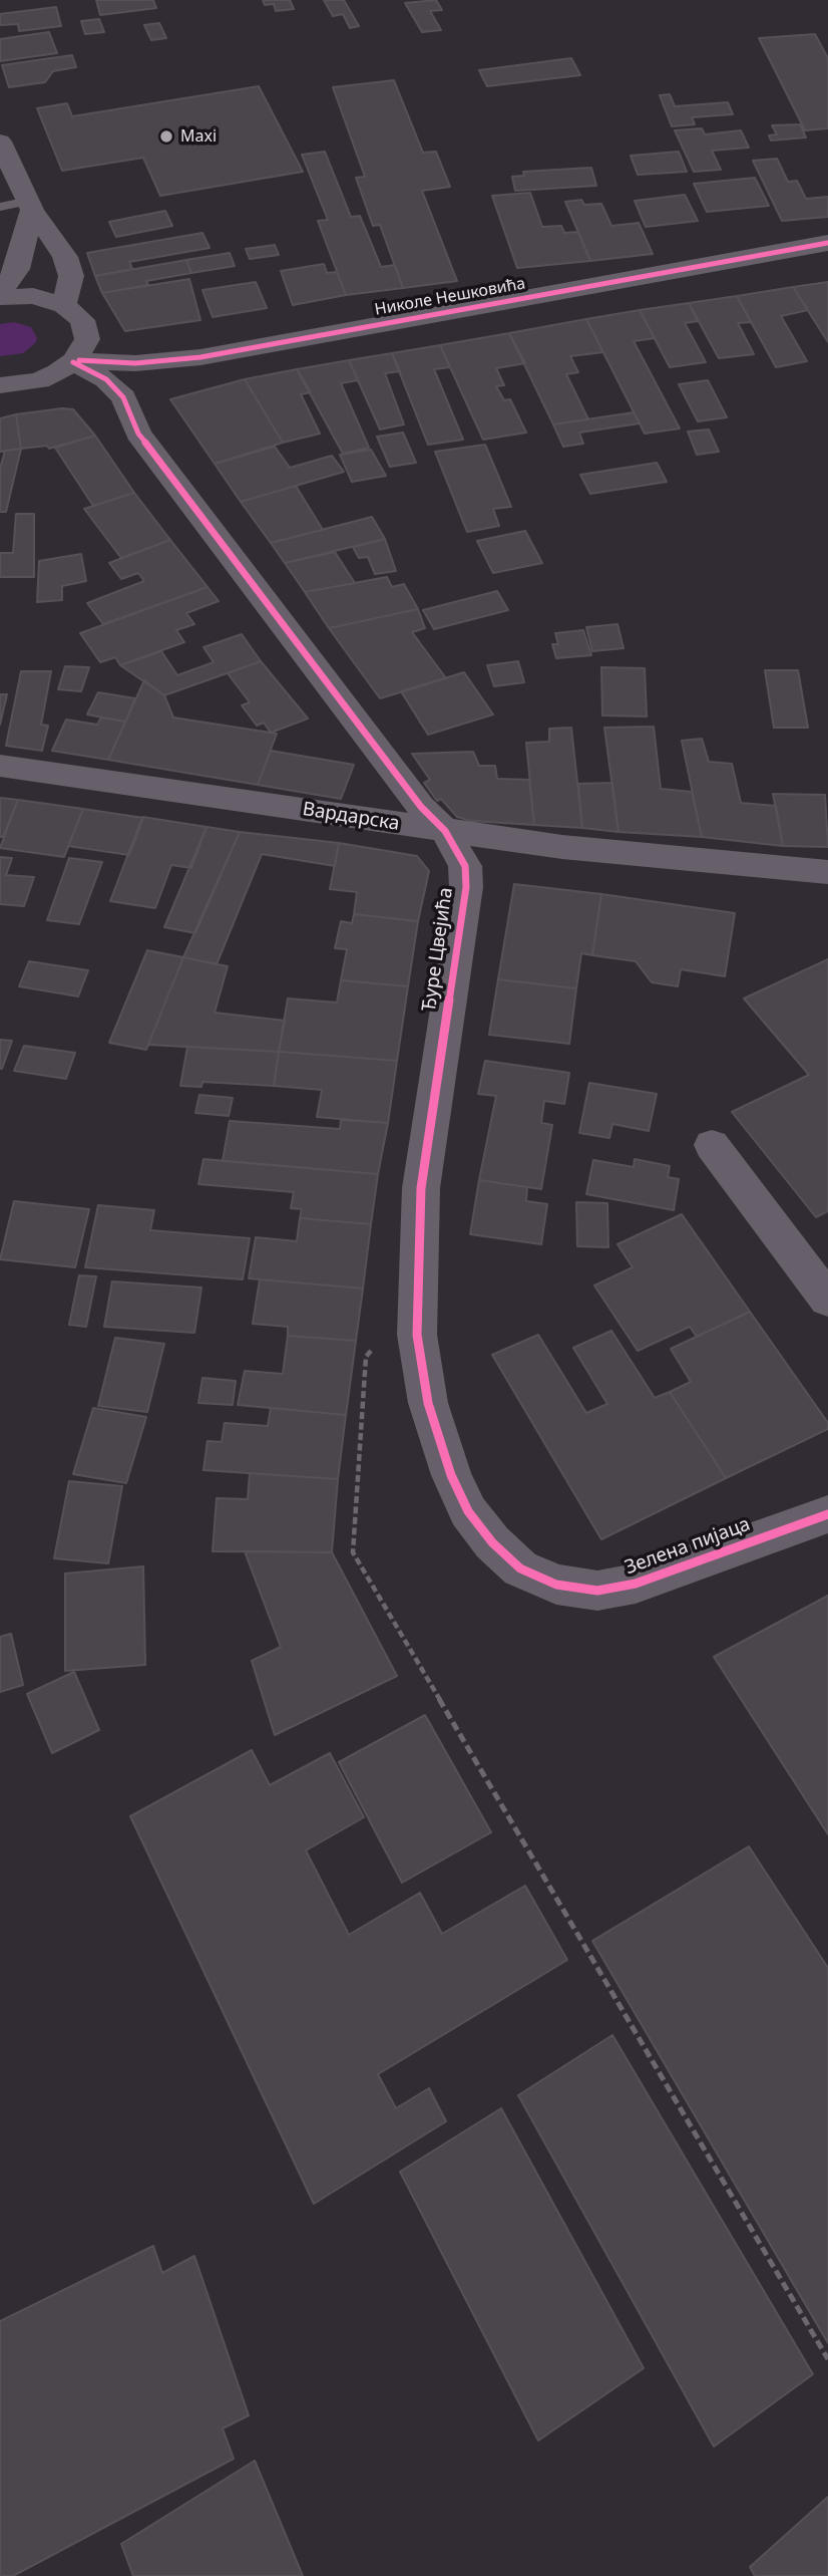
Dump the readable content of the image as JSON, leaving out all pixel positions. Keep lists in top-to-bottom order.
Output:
{
  "streets": {
    "street": [
      "Николе Нешковића",
      "Вардарска",
      "Ђуре Цвејића",
      "Зелена пијаца"
    ]
  },
  "crossings": [
    ["Николе Нешковића", "Ђуре Цвејића"],
    ["Вардарска", "Ђуре Цвејића"],
    ["Ђуре Цвејића", "Зелена пијаца"]
  ],
  "places": ["Maxi"]
}
